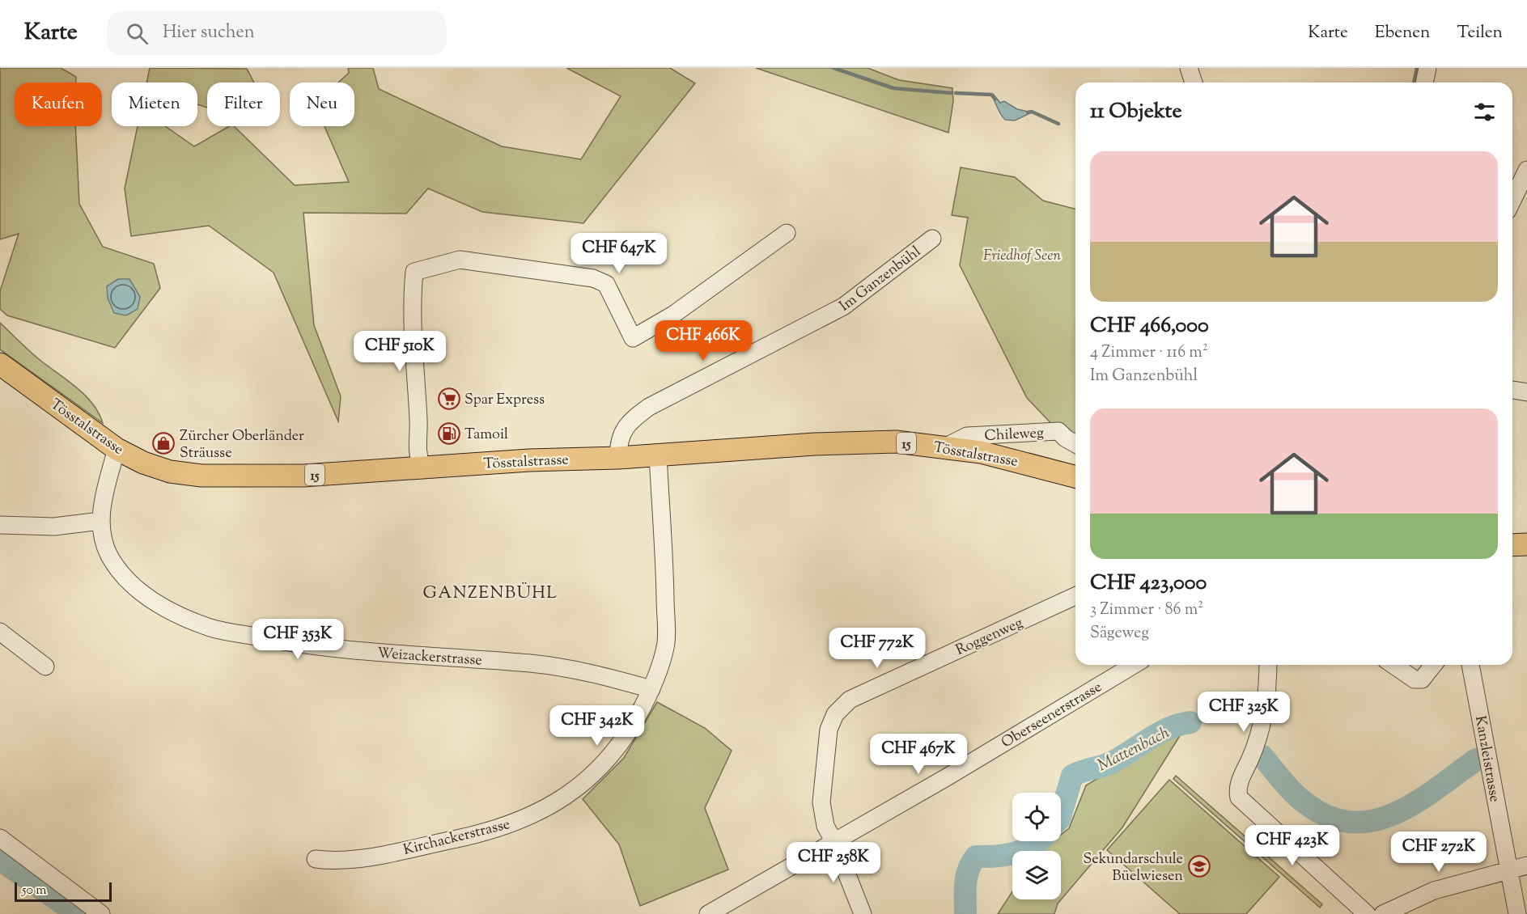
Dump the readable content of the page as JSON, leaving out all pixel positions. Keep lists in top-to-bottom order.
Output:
{
  "streets": {
    "main road": ["Tösstalstrasse", "15"],
    "street": [
      "Im Ganzenbühl",
      "Chileweg",
      "Roggenweg",
      "Weizackerstrasse",
      "Oberseenerstrasse",
      "Kanzleistrasse",
      "Kirchackerstrasse"
    ]
  },
  "crossings": [
    ["Im Ganzenbühl", "Tösstalstrasse"],
    ["Tösstalstrasse", "Chileweg"],
    ["Tösstalstrasse", "Weizackerstrasse"],
    ["Tösstalstrasse", "Kirchackerstrasse"],
    ["Roggenweg", "Oberseenerstrasse"],
    ["Weizackerstrasse", "Kirchackerstrasse"]
  ],
  "districts": ["GANZENBÜHL"],
  "water": ["Mattenbach"],
  "parks": ["Friedhof Seen"],
  "places": {
    "supermarket": ["Spar Express"],
    "fuel station": ["Tamoil"],
    "shop": ["Zürcher Oberländer Sträusse"],
    "school or university": ["Sekundarschule Büelwiesen"]
  },
  "scale_bar": "50 m",
  "page": {
    "header": "Karte",
    "search": "Hier suchen",
    "nav": ["Karte", "Ebenen", "Teilen"],
    "chip": [
      "Kaufen",
      "Mieten",
      "Filter",
      "Neu"
    ],
    "heading": "11 Objekte",
    "list": [
      {
        "name": "CHF 466,000",
        "note": "4 Zimmer · 116 m² · Im Ganzenbühl"
      },
      {
        "name": "CHF 423,000",
        "note": "3 Zimmer · 86 m² · Sägeweg"
      }
    ],
    "price": [
      "CHF 647K",
      "CHF 466K",
      "CHF 510K",
      "CHF 353K",
      "CHF 772K",
      "CHF 325K",
      "CHF 342K",
      "CHF 467K",
      "CHF 423K",
      "CHF 272K",
      "CHF 258K"
    ],
    "scale": "50 m"
  }
}
